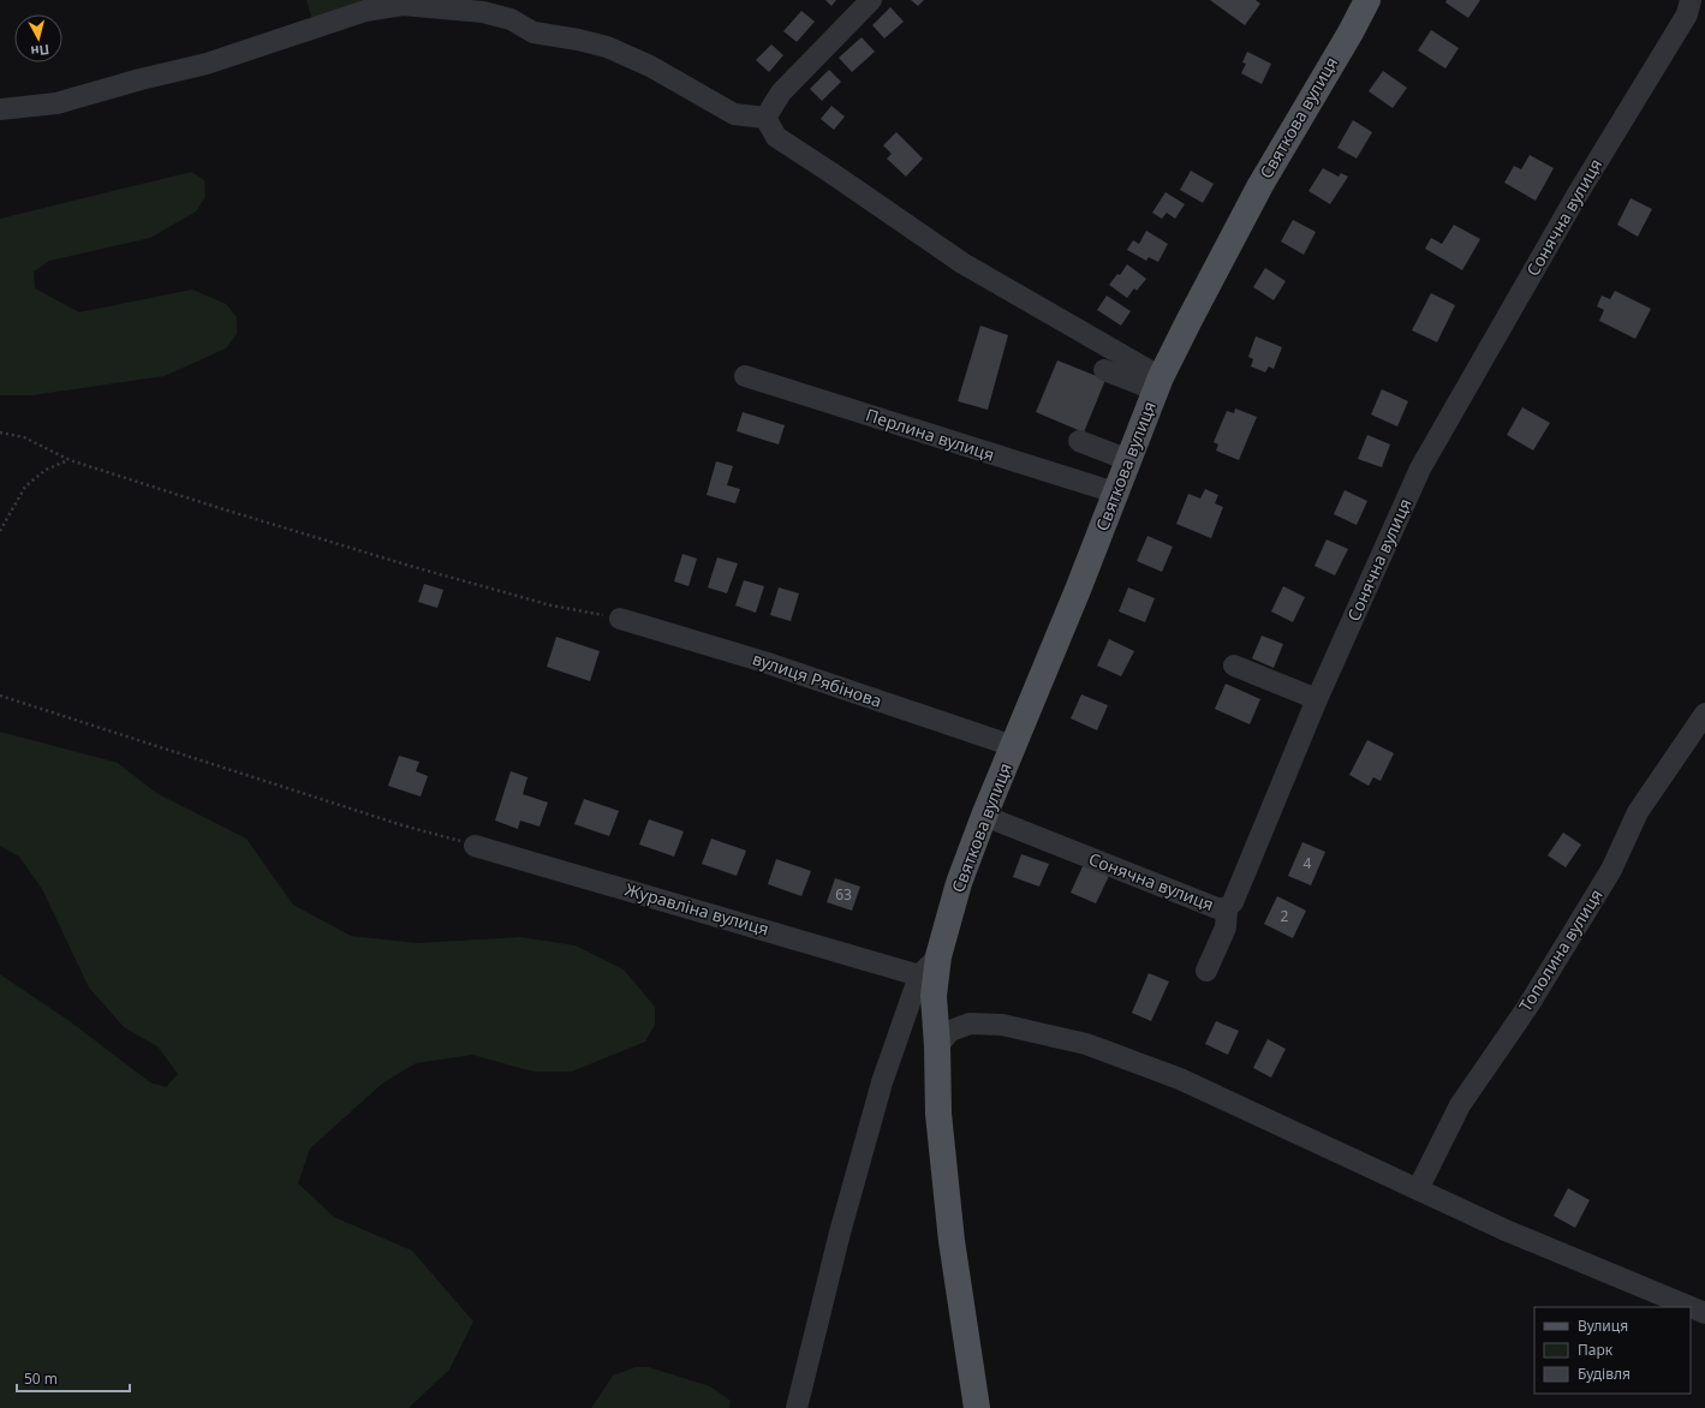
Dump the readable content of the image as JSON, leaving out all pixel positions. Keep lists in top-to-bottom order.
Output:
{
  "streets": {
    "main road": ["Святкова вулиця"],
    "street": [
      "Сонячна вулиця",
      "Перлина вулиця",
      "вулиця Рябінова",
      "Журавліна вулиця",
      "Тополина вулиця"
    ]
  },
  "crossings": [
    ["Святкова вулиця", "Сонячна вулиця"],
    ["Святкова вулиця", "Перлина вулиця"],
    ["Святкова вулиця", "вулиця Рябінова"]
  ],
  "house_numbers": ["4", "63", "2"],
  "legend": ["Вулиця", "Парк", "Будівля"],
  "scale_bar": "50 m",
  "north": "bottom"
}
